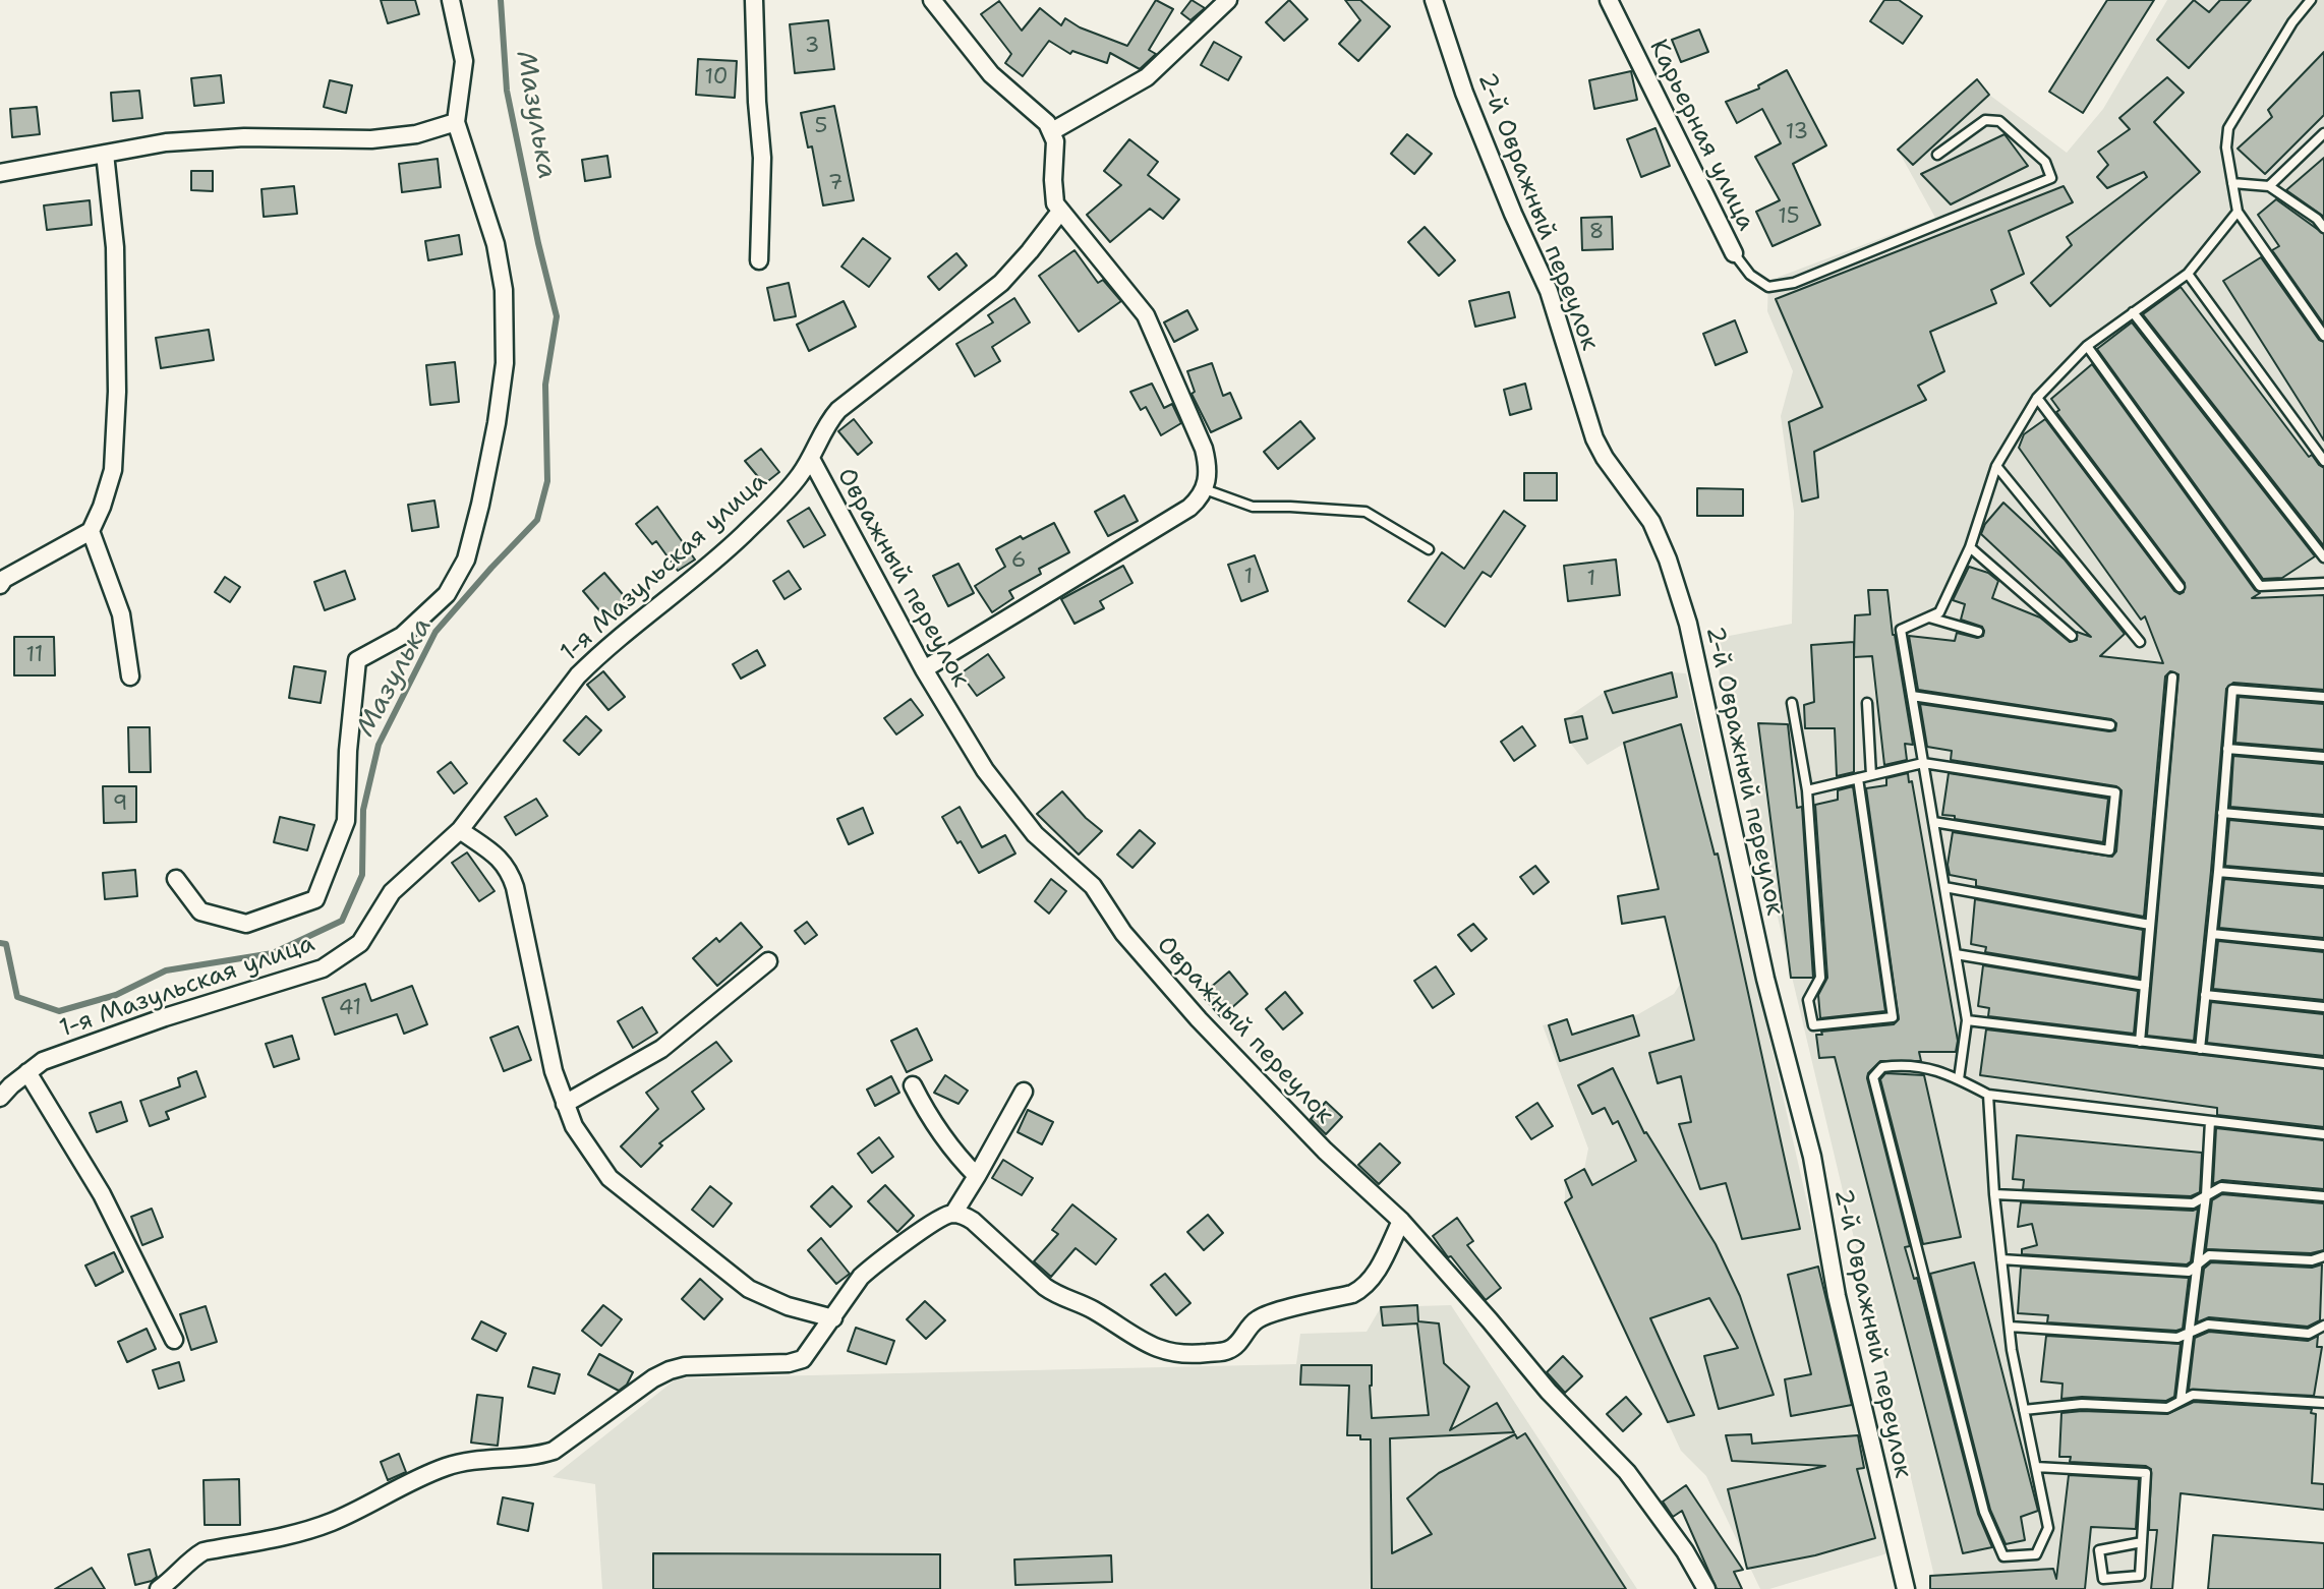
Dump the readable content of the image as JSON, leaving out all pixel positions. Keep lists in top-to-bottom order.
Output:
{
  "streets": {
    "street": [
      "Карьерная улица",
      "2-й Овражный переулок",
      "1-я Мазульская улица",
      "Овражный переулок"
    ]
  },
  "crossings": [
    ["1-я Мазульская улица", "Овражный переулок"]
  ],
  "water": ["Мазулька"],
  "house_numbers": [
    "3",
    "10",
    "5",
    "13",
    "7",
    "15",
    "8",
    "6",
    "1",
    "1",
    "11",
    "9",
    "41"
  ]
}
